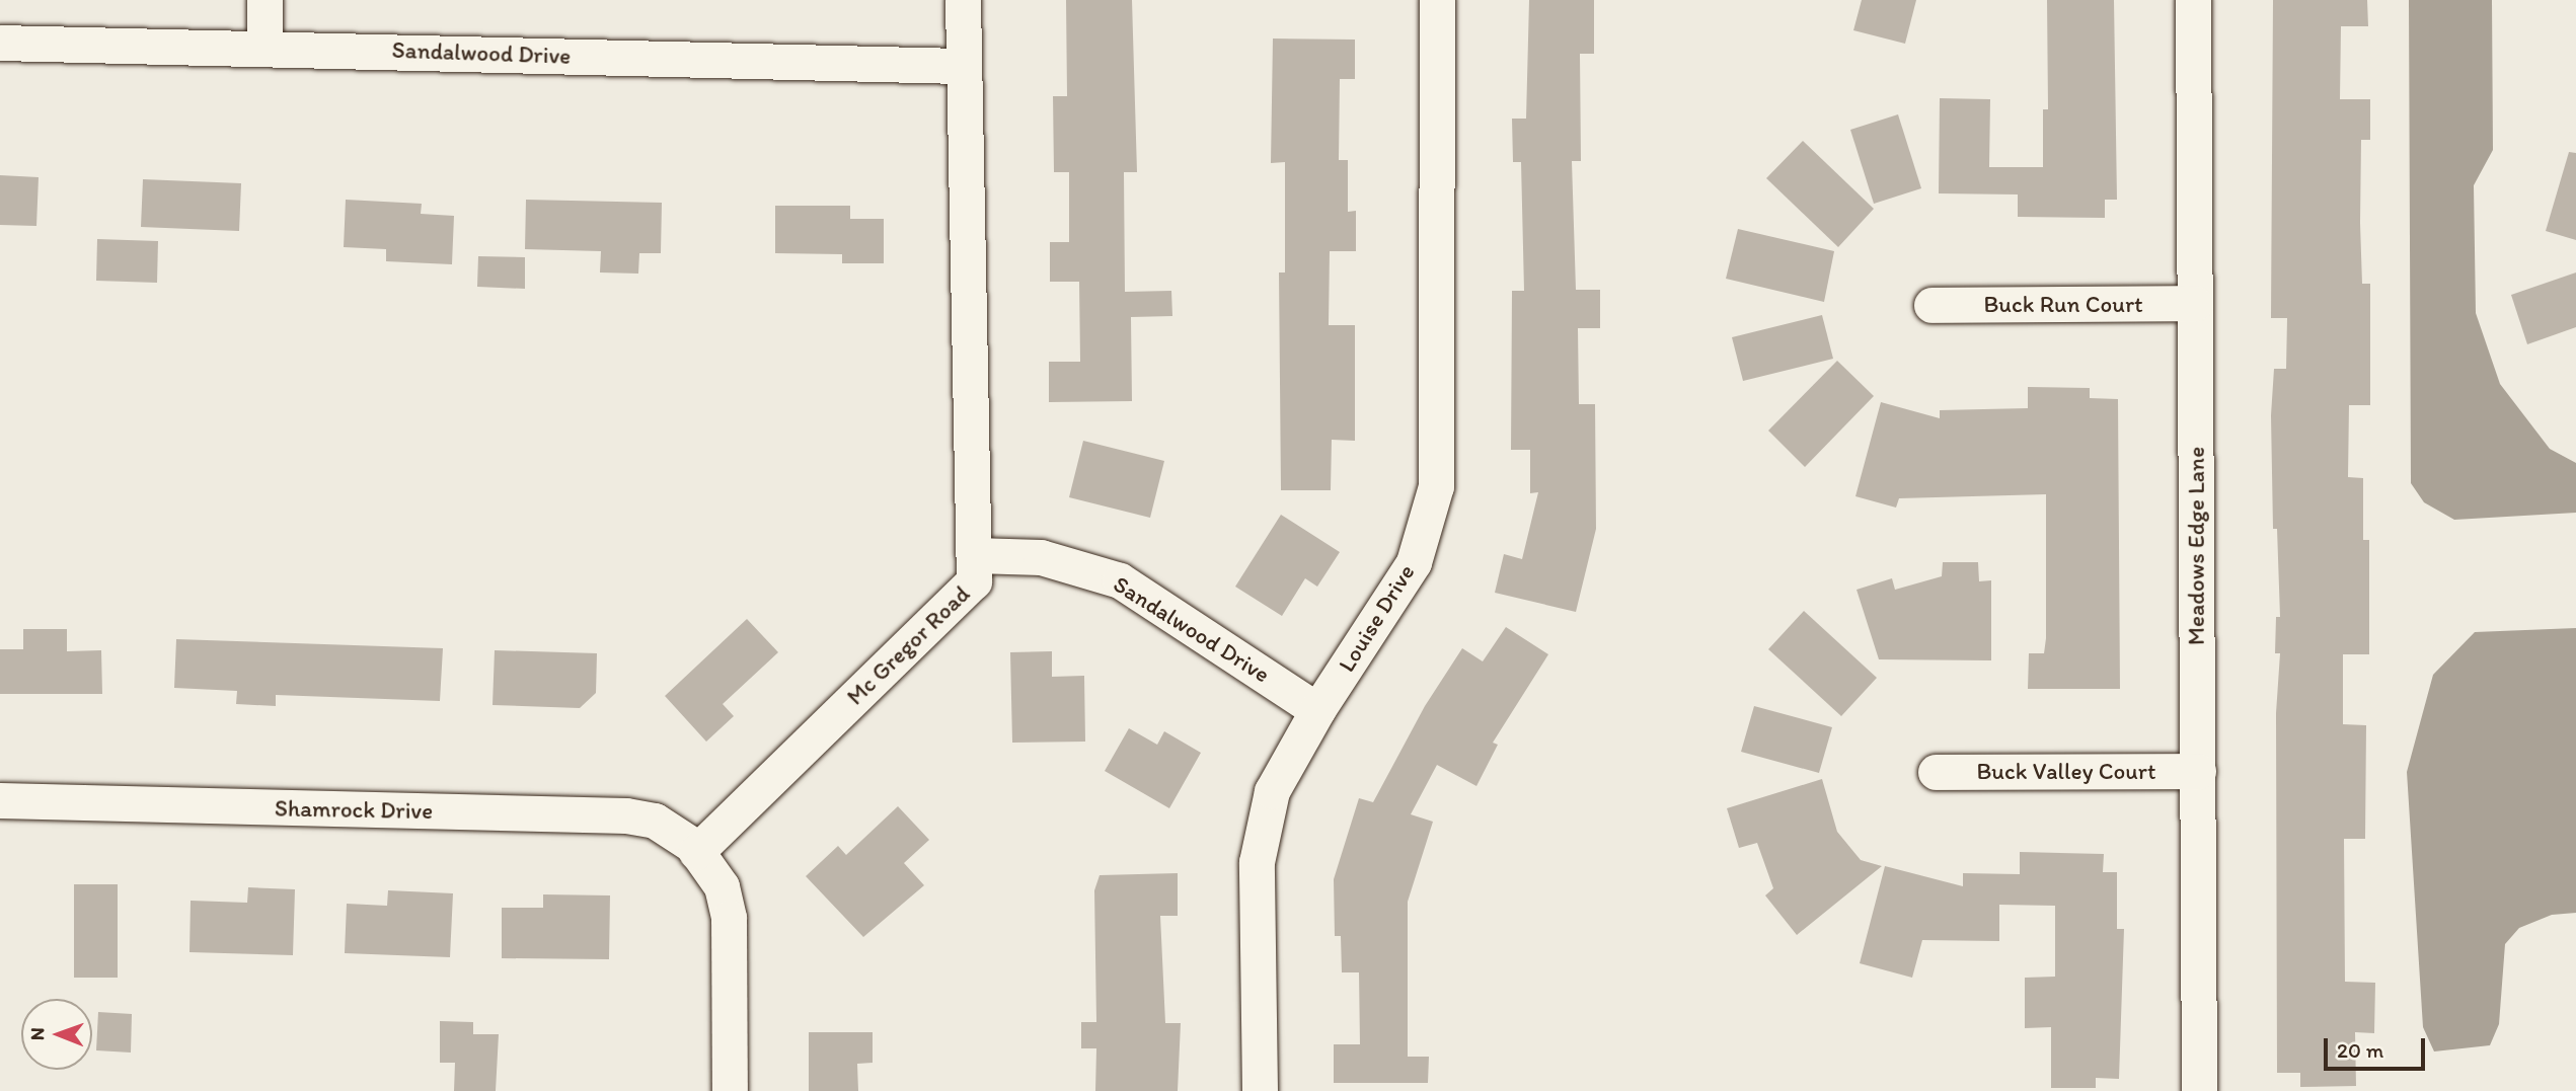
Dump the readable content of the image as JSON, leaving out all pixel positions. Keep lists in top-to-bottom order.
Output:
{
  "streets": {
    "street": [
      "Sandalwood Drive",
      "Buck Run Court",
      "Meadows Edge Lane",
      "Louise Drive",
      "Mc Gregor Road",
      "Buck Valley Court",
      "Shamrock Drive"
    ]
  },
  "crossings": [
    ["Sandalwood Drive", "Louise Drive"],
    ["Sandalwood Drive", "Mc Gregor Road"],
    ["Buck Run Court", "Meadows Edge Lane"],
    ["Meadows Edge Lane", "Buck Valley Court"],
    ["Mc Gregor Road", "Shamrock Drive"]
  ],
  "scale_bar": "20 m",
  "north": "left"
}
